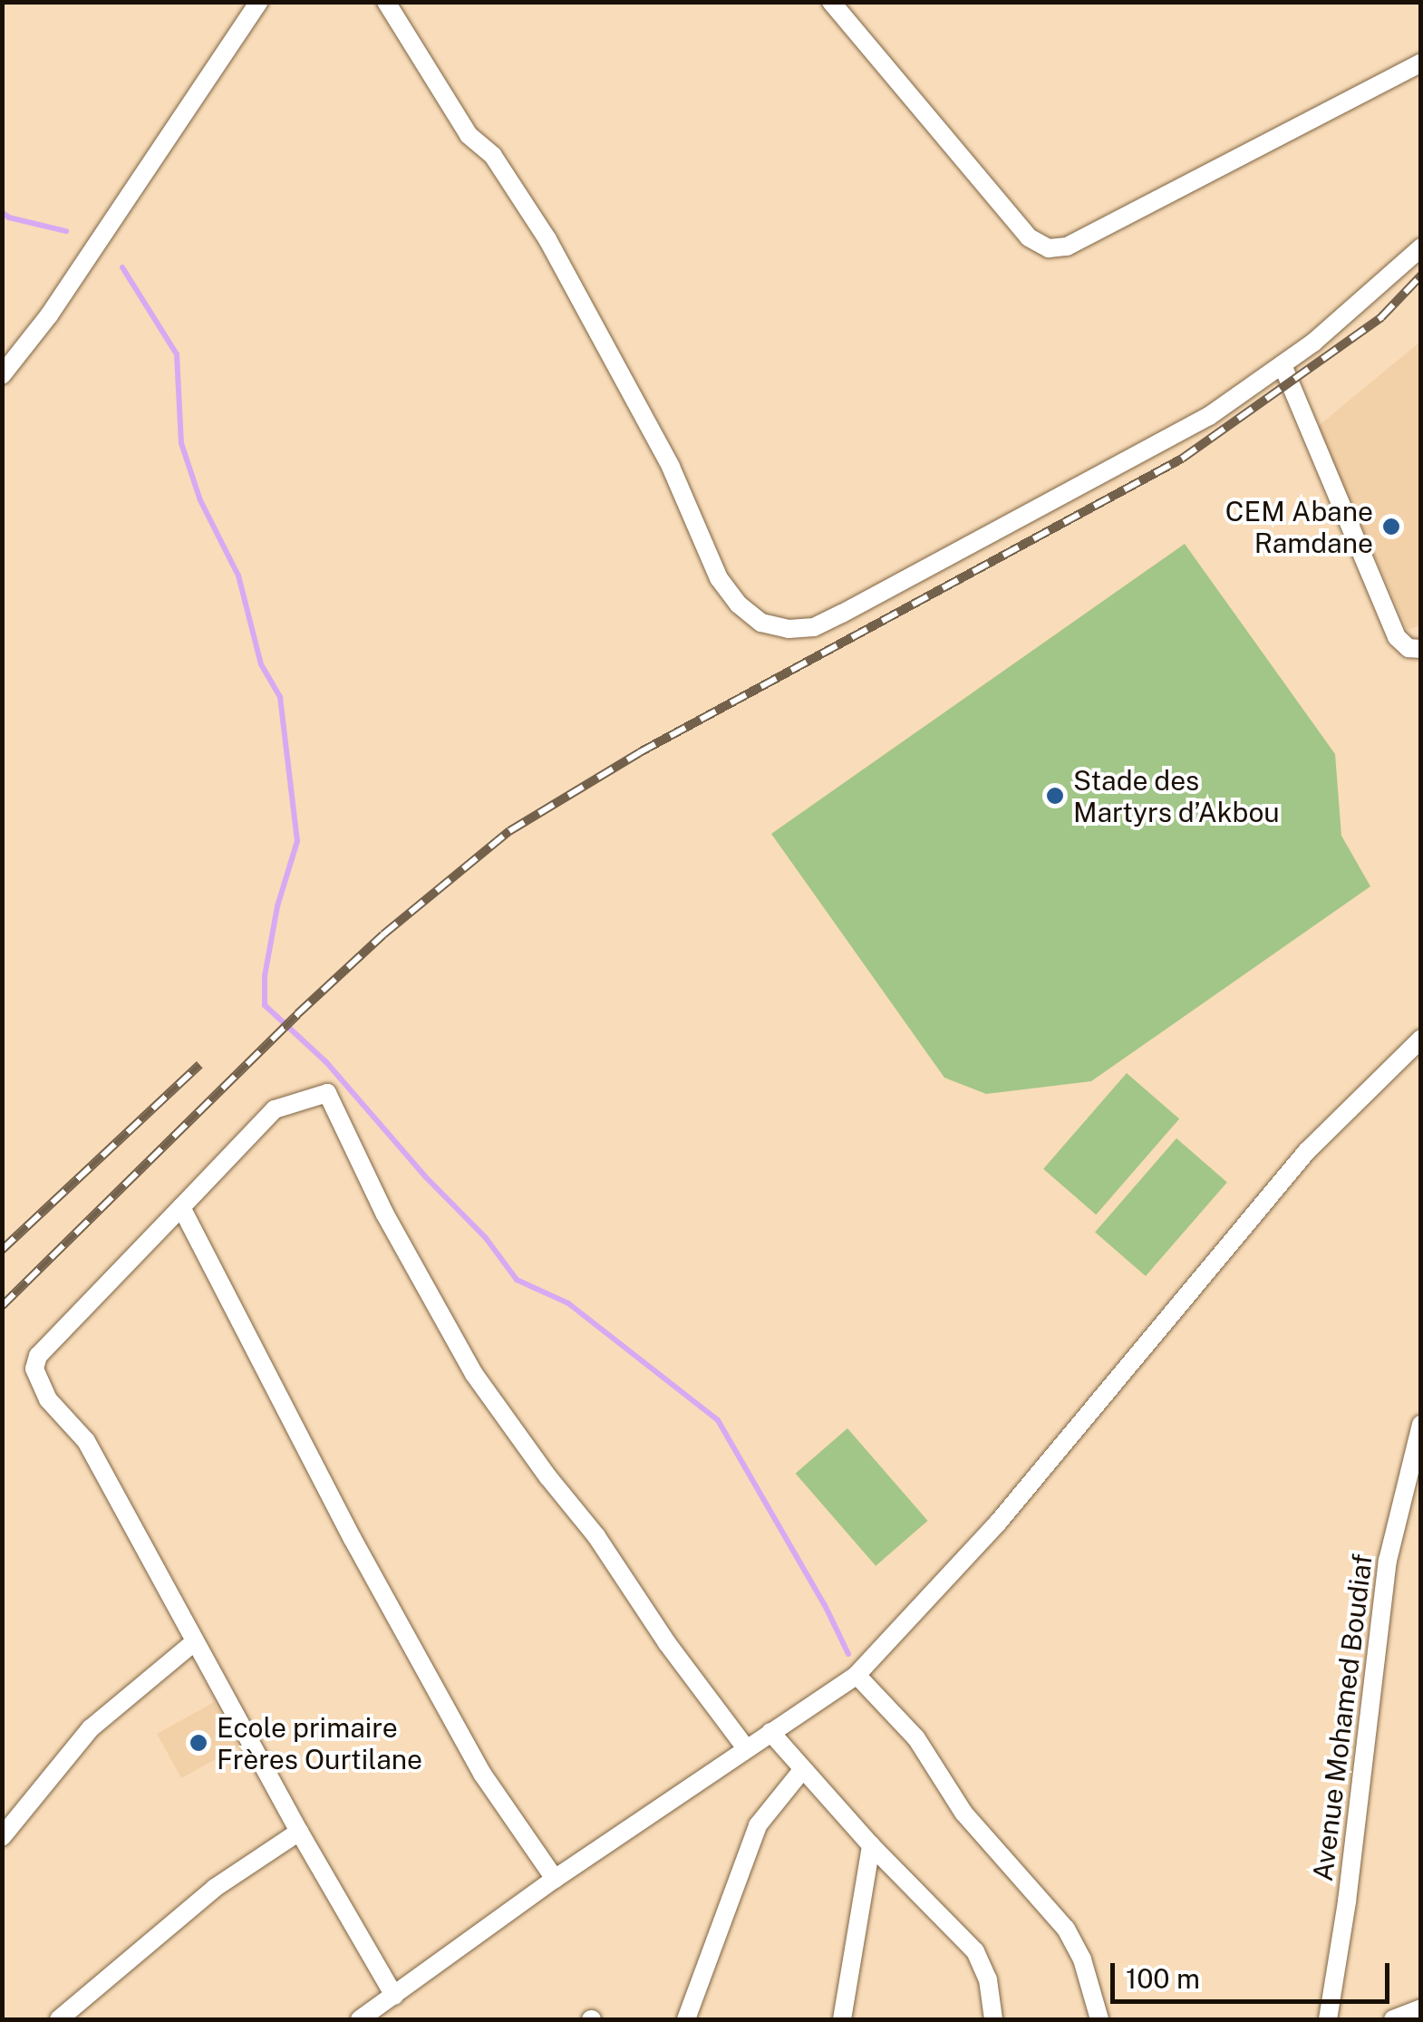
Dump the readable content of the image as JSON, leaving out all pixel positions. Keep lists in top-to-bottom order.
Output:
{
  "streets": {
    "street": ["Avenue Mohamed Boudiaf"]
  },
  "places": ["CEM Abane Ramdane", "Stade des Martyrs d’Akbou", "Ecole primaire Frères Ourtilane"],
  "scale_bar": "100 m"
}
